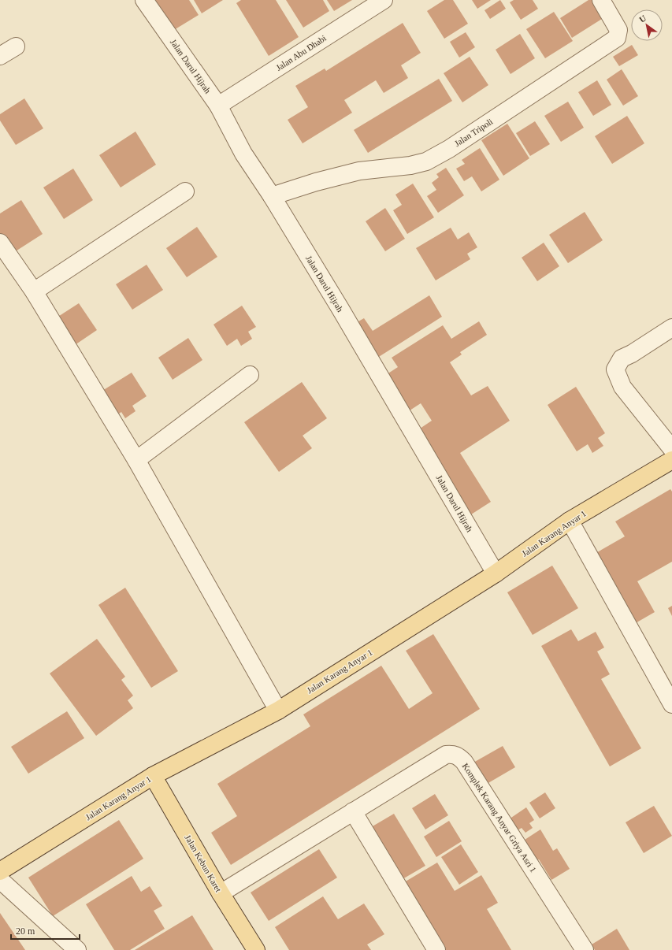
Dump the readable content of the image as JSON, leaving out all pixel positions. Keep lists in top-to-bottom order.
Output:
{
  "streets": {
    "main road": ["Jalan Karang Anyar 1", "Jalan Kebun Karet"],
    "street": [
      "Jalan Abu Dhabi",
      "Jalan Darul Hijrah",
      "Jalan Tripoli",
      "Komplek Karang Anyar Griya Asri 1"
    ]
  },
  "crossings": [
    ["Jalan Abu Dhabi", "Jalan Darul Hijrah"],
    ["Jalan Darul Hijrah", "Jalan Tripoli"],
    ["Jalan Darul Hijrah", "Jalan Karang Anyar 1"],
    ["Jalan Karang Anyar 1", "Jalan Kebun Karet"],
    ["Komplek Karang Anyar Griya Asri 1", "Jalan Kebun Karet"]
  ],
  "scale_bar": "20 m",
  "north": "top left"
}
